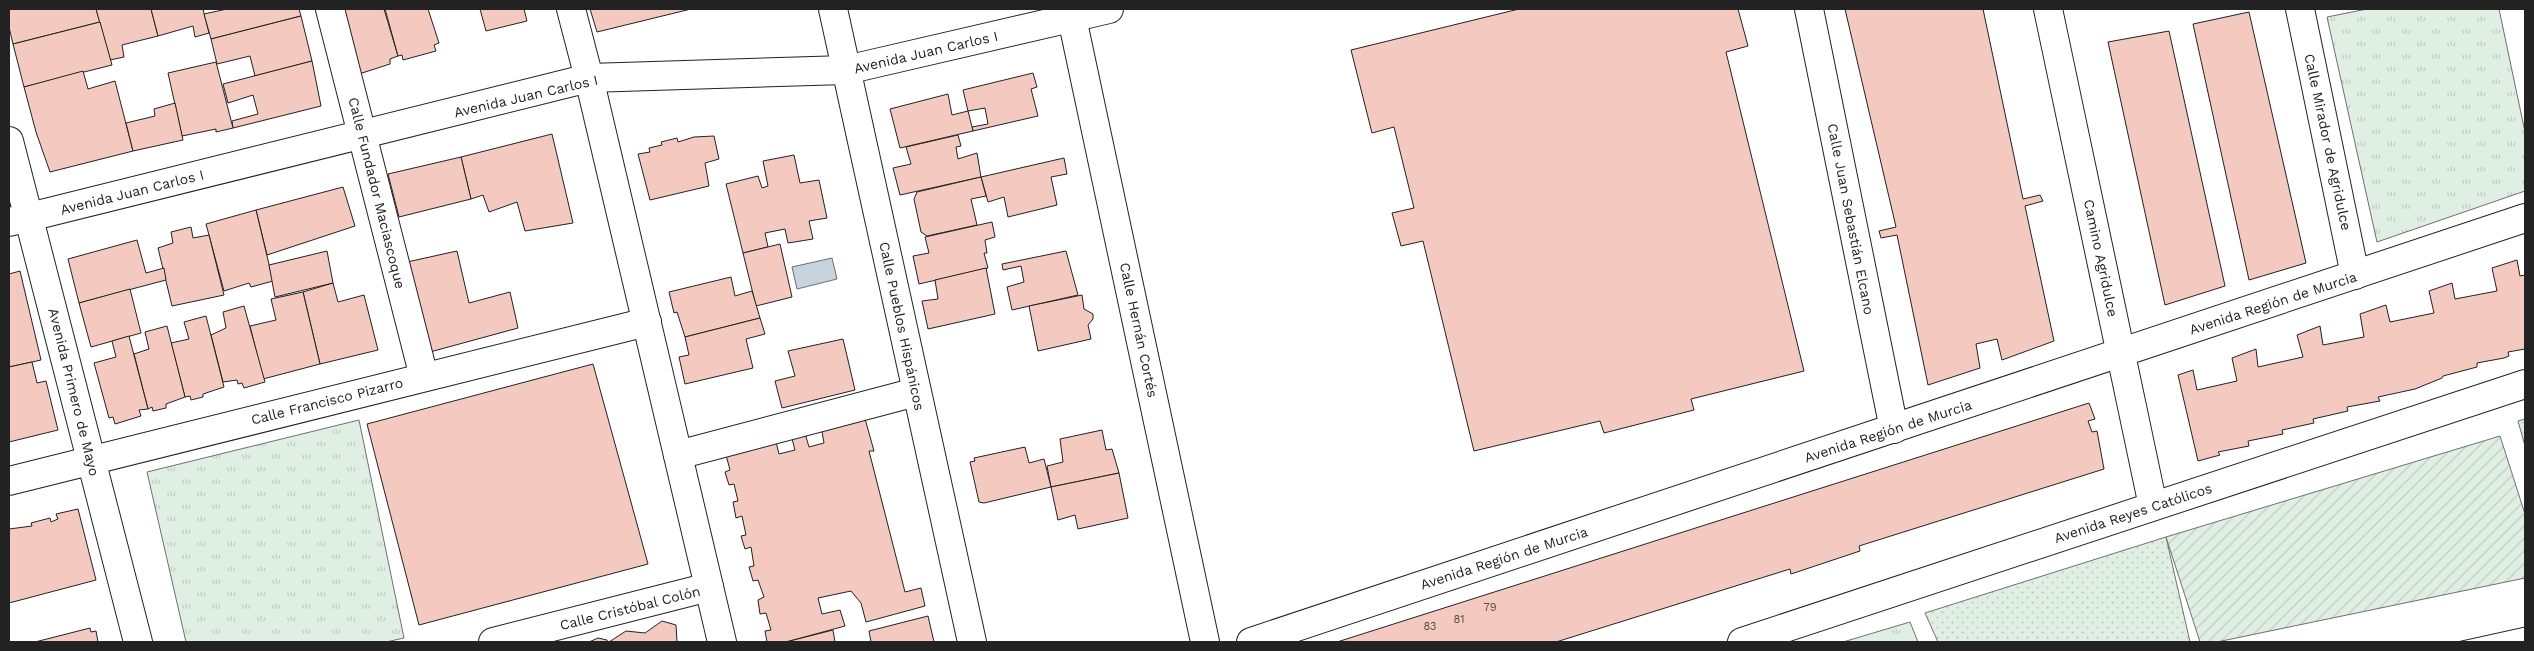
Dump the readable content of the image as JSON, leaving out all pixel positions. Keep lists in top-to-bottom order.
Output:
{
  "streets": {
    "street": [
      "Avenida Juan Carlos I",
      "Calle Mirador de Agridulce",
      "Calle Fundador Maciascoque",
      "Calle Juan Sebastián Elcano",
      "Camino Agridulce",
      "Avenida Región de Murcia",
      "Calle Pueblos Hispánicos",
      "Calle Hernán Cortés",
      "Avenida Primero de Mayo",
      "Calle Francisco Pizarro",
      "Avenida Reyes Católicos",
      "Calle Cristóbal Colón"
    ]
  },
  "crossings": [
    ["Avenida Juan Carlos I", "Calle Fundador Maciascoque"],
    ["Avenida Juan Carlos I", "Calle Pueblos Hispánicos"],
    ["Avenida Juan Carlos I", "Calle Hernán Cortés"],
    ["Avenida Juan Carlos I", "Avenida Primero de Mayo"],
    ["Calle Mirador de Agridulce", "Avenida Región de Murcia"],
    ["Calle Fundador Maciascoque", "Calle Francisco Pizarro"],
    ["Calle Juan Sebastián Elcano", "Avenida Región de Murcia"],
    ["Camino Agridulce", "Avenida Región de Murcia"],
    ["Camino Agridulce", "Avenida Reyes Católicos"],
    ["Avenida Primero de Mayo", "Calle Francisco Pizarro"]
  ],
  "house_numbers": ["79", "81", "83"]
}
